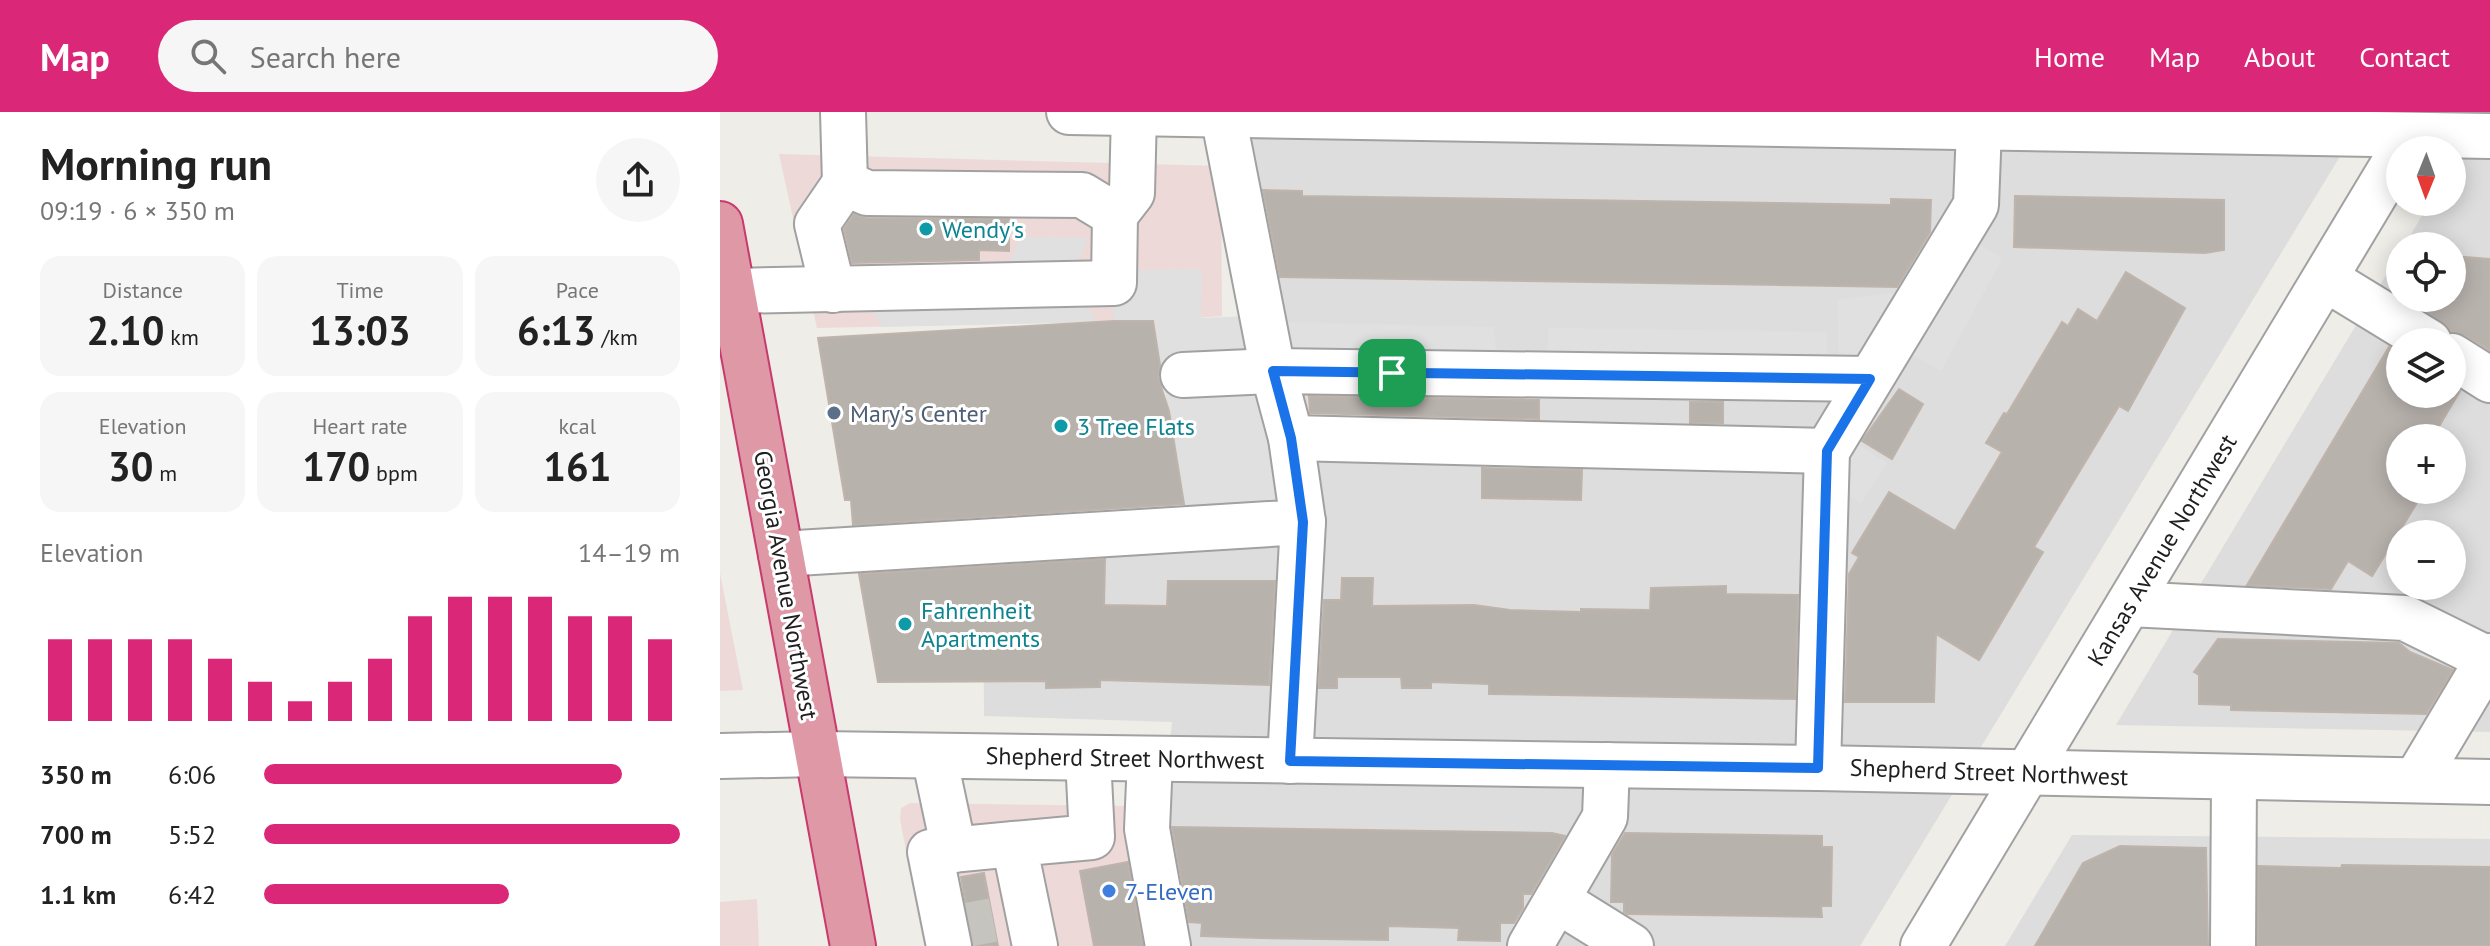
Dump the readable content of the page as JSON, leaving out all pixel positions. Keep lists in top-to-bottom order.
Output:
{
  "streets": {
    "highway": ["Georgia Avenue Northwest"],
    "street": ["Kansas Avenue Northwest", "Shepherd Street Northwest"]
  },
  "crossings": [
    ["Kansas Avenue Northwest", "Shepherd Street Northwest"],
    ["Georgia Avenue Northwest", "Shepherd Street Northwest"]
  ],
  "places": [
    "Wendy's",
    "Mary's Center",
    "3 Tree Flats",
    "Fahrenheit Apartments",
    "7-Eleven"
  ],
  "north": "bottom",
  "page": {
    "header": "Map",
    "search": "Search here",
    "nav": [
      "Home",
      "Map",
      "About",
      "Contact"
    ],
    "heading": ["Morning run", "09:19 · 6 × 350 m"],
    "map_buttons": ["+", "−"],
    "stats": [
      ["Distance", "2.10 km"],
      ["Time", "13:03"],
      ["Pace", "6:13 /km"],
      ["Elevation", "30 m"],
      ["Heart rate", "170 bpm"],
      ["kcal", "161"]
    ],
    "chart": ["Elevation", "14–19 m"],
    "list": [
      {
        "name": "350 m",
        "note": "6:06"
      },
      {
        "name": "700 m",
        "note": "5:52"
      },
      {
        "name": "1.1 km",
        "note": "6:42"
      }
    ]
  }
}
